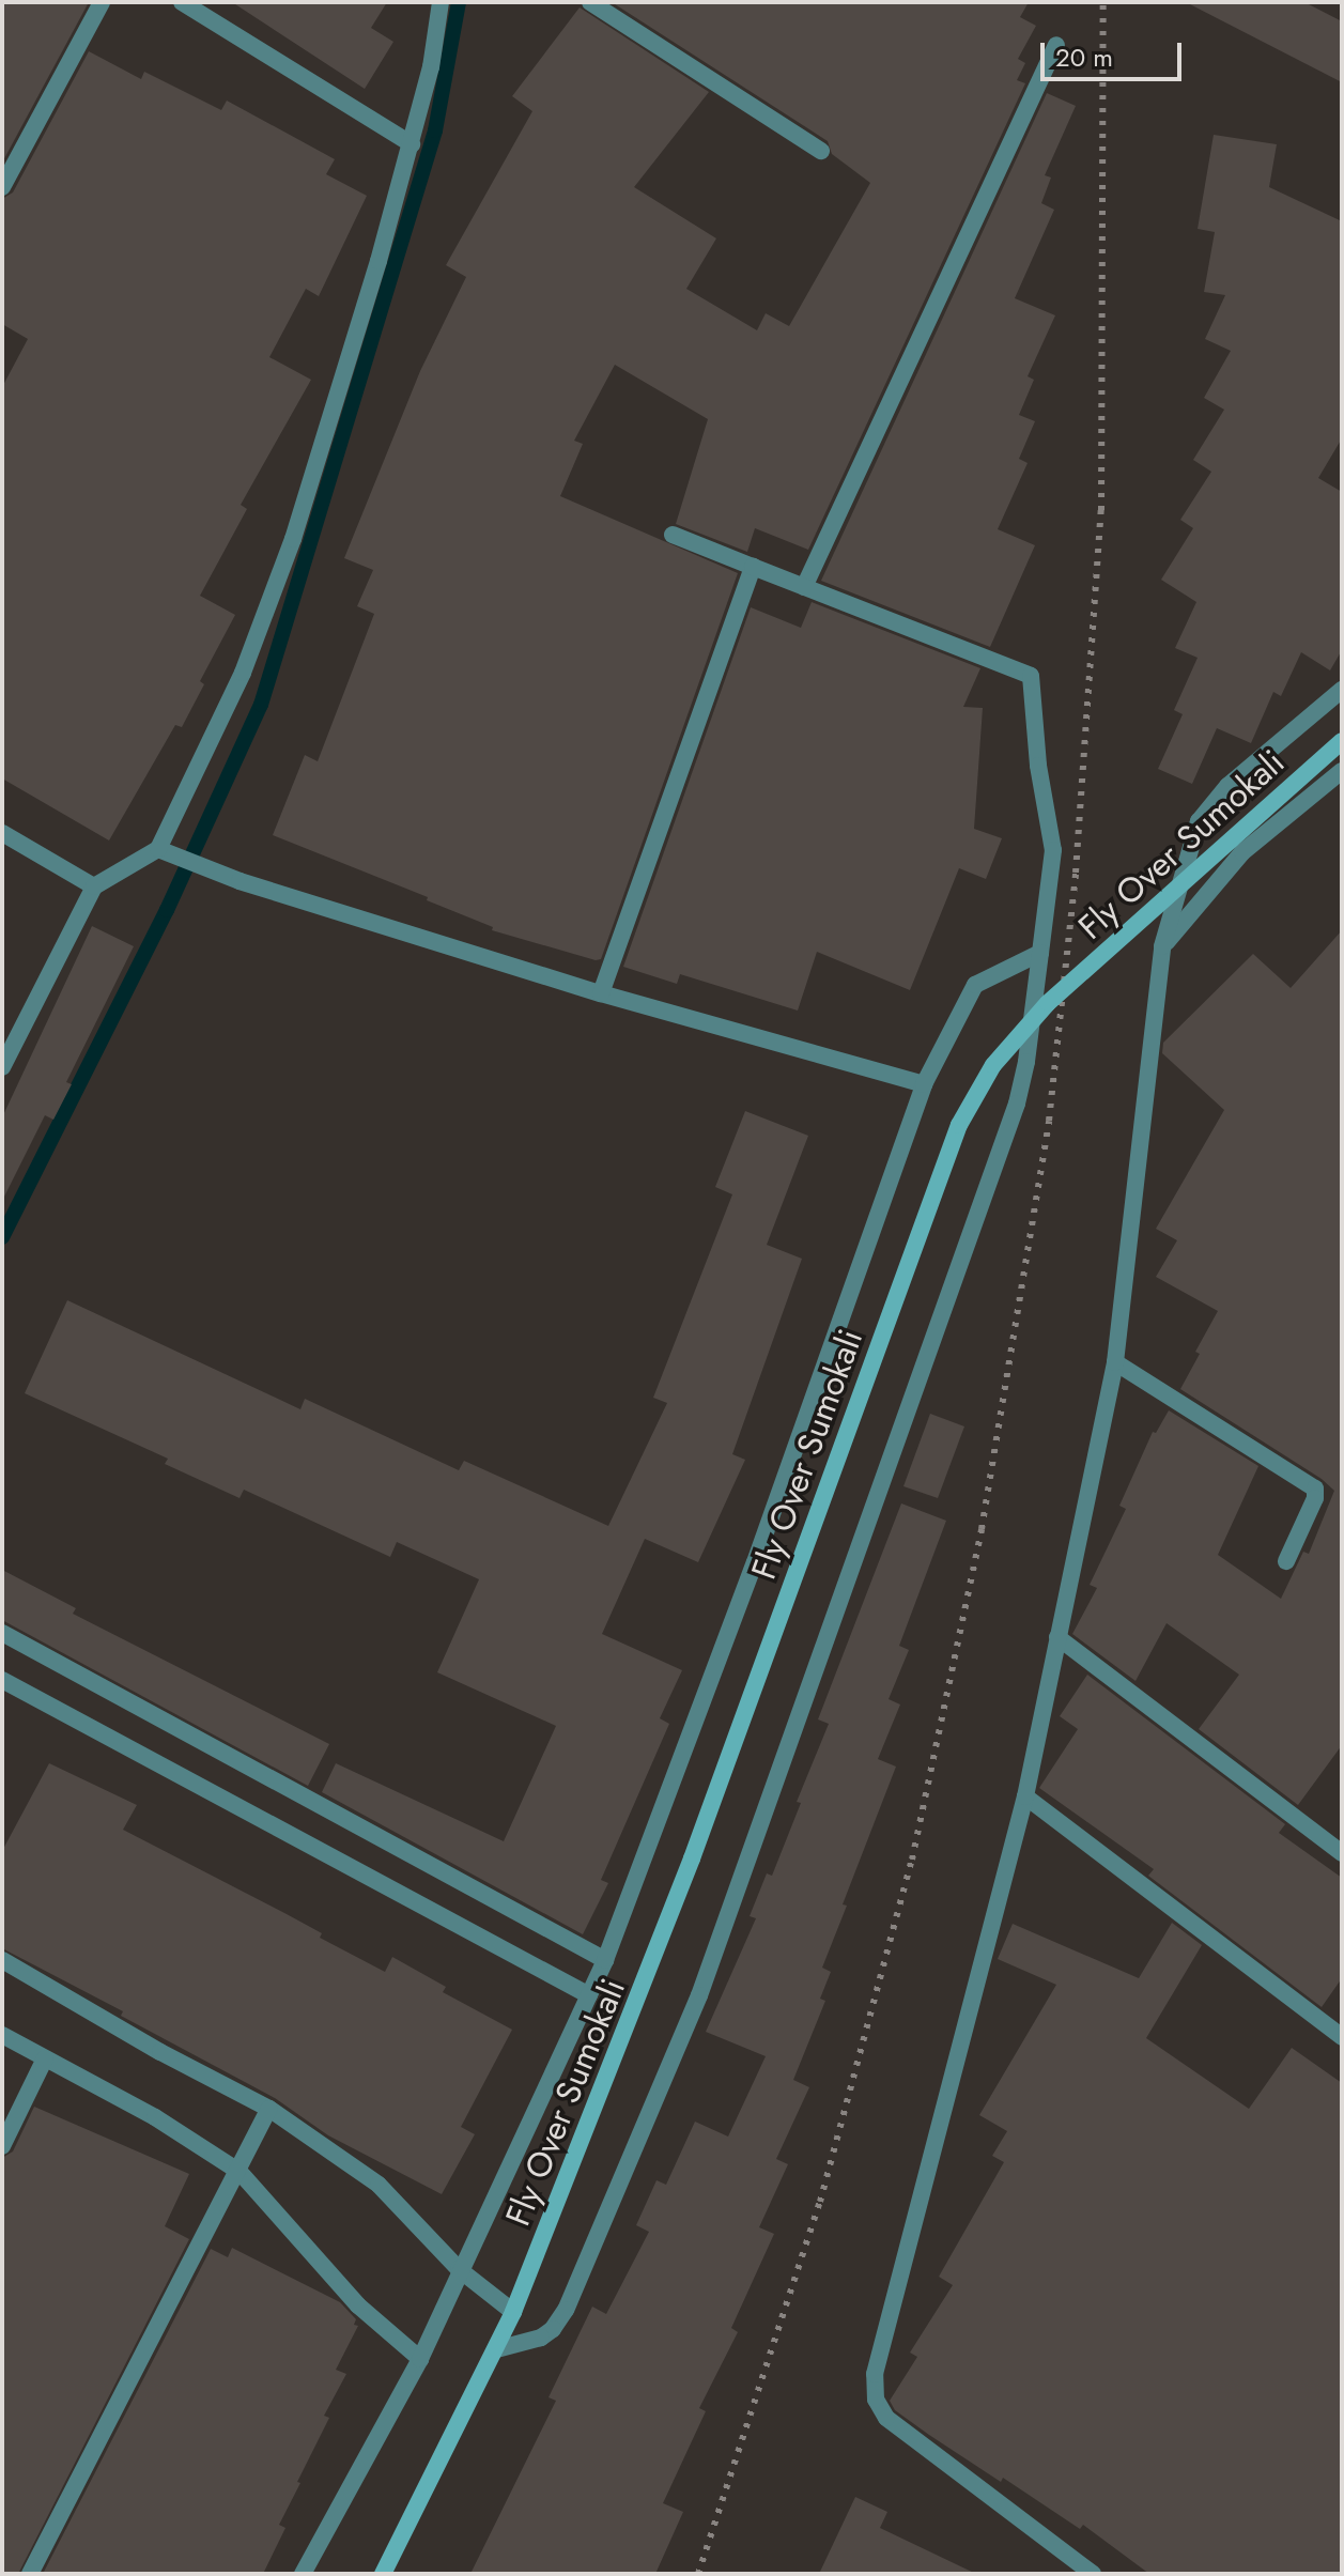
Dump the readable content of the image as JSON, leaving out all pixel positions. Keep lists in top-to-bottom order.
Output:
{
  "streets": {
    "main road": ["Fly Over Sumokali"]
  },
  "scale_bar": "20 m"
}
